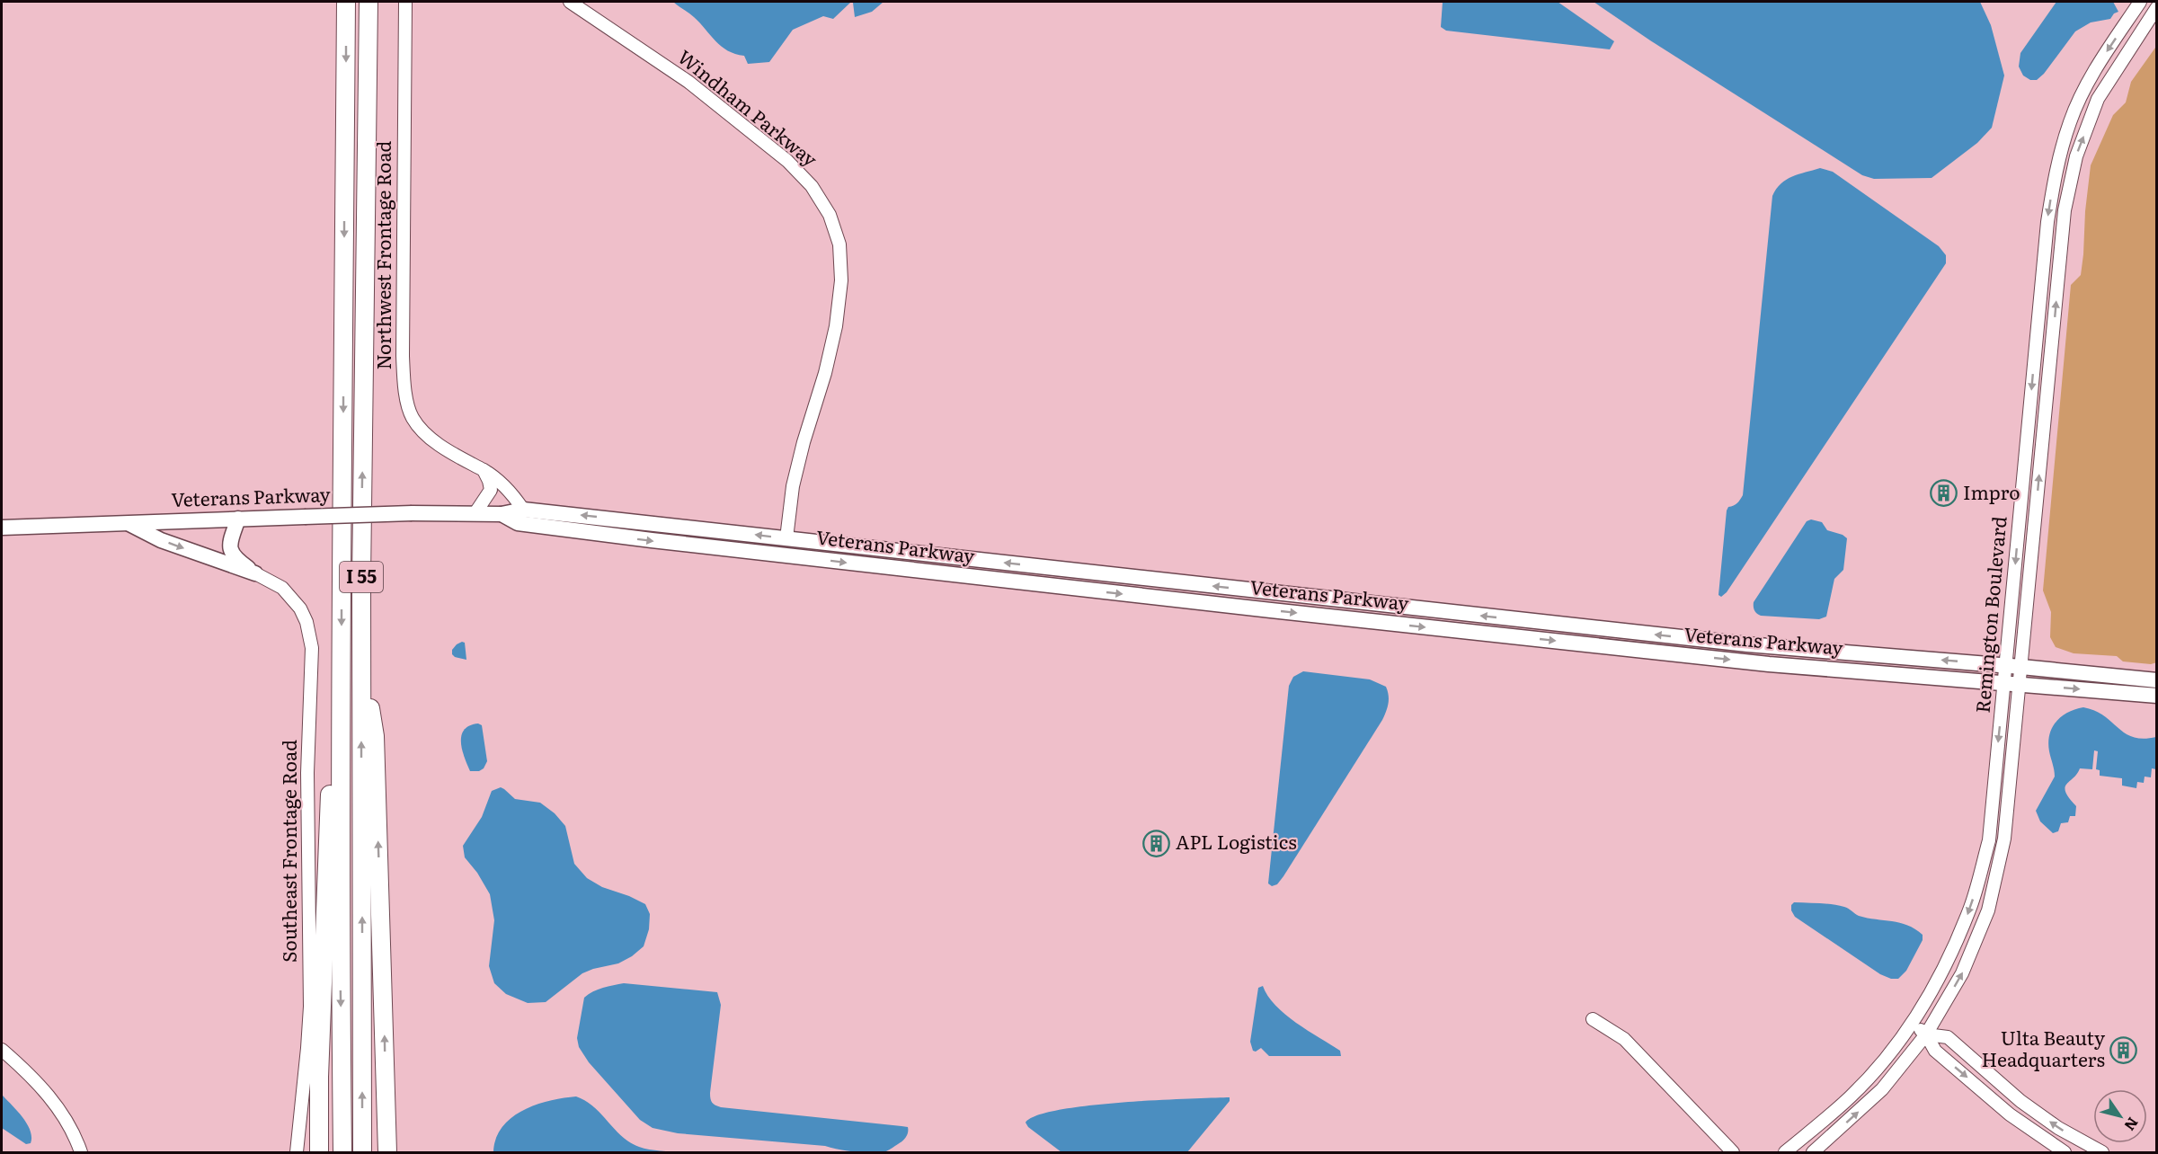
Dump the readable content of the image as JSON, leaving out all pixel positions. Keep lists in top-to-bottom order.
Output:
{
  "streets": {
    "highway": ["I 55"],
    "main road": ["Veterans Parkway"],
    "street": [
      "Windham Parkway",
      "Northwest Frontage Road",
      "Remington Boulevard",
      "Southeast Frontage Road"
    ]
  },
  "crossings": [
    ["Windham Parkway", "Veterans Parkway"],
    ["Northwest Frontage Road", "Veterans Parkway"],
    ["Veterans Parkway", "Remington Boulevard"]
  ],
  "places": {
    "building": ["Impro", "APL Logistics", "Ulta Beauty Headquarters"]
  },
  "north": "bottom right"
}
